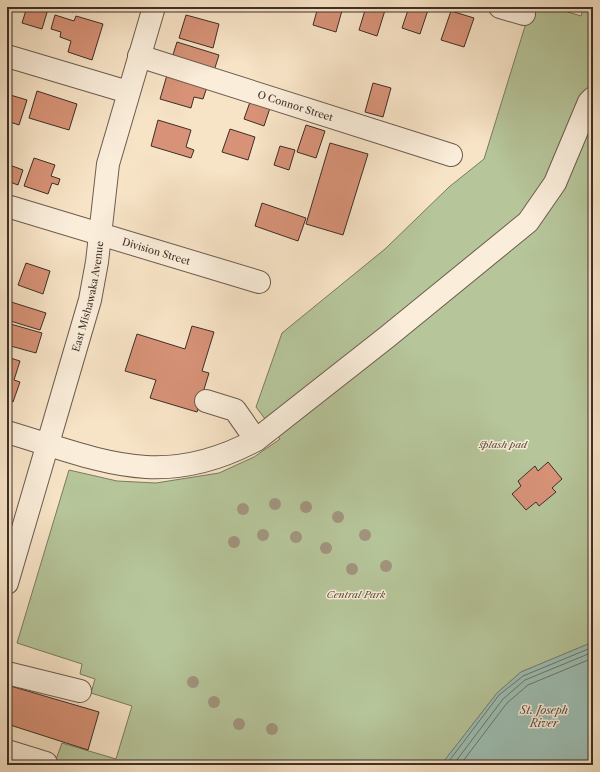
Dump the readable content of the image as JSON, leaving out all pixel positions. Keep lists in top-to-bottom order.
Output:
{
  "streets": {
    "street": ["O Connor Street", "Division Street", "East Mishawaka Avenue"]
  },
  "crossings": [
    ["O Connor Street", "East Mishawaka Avenue"],
    ["Division Street", "East Mishawaka Avenue"]
  ],
  "water": ["St. Joseph River"],
  "parks": ["splash pad", "Central Park"]
}
